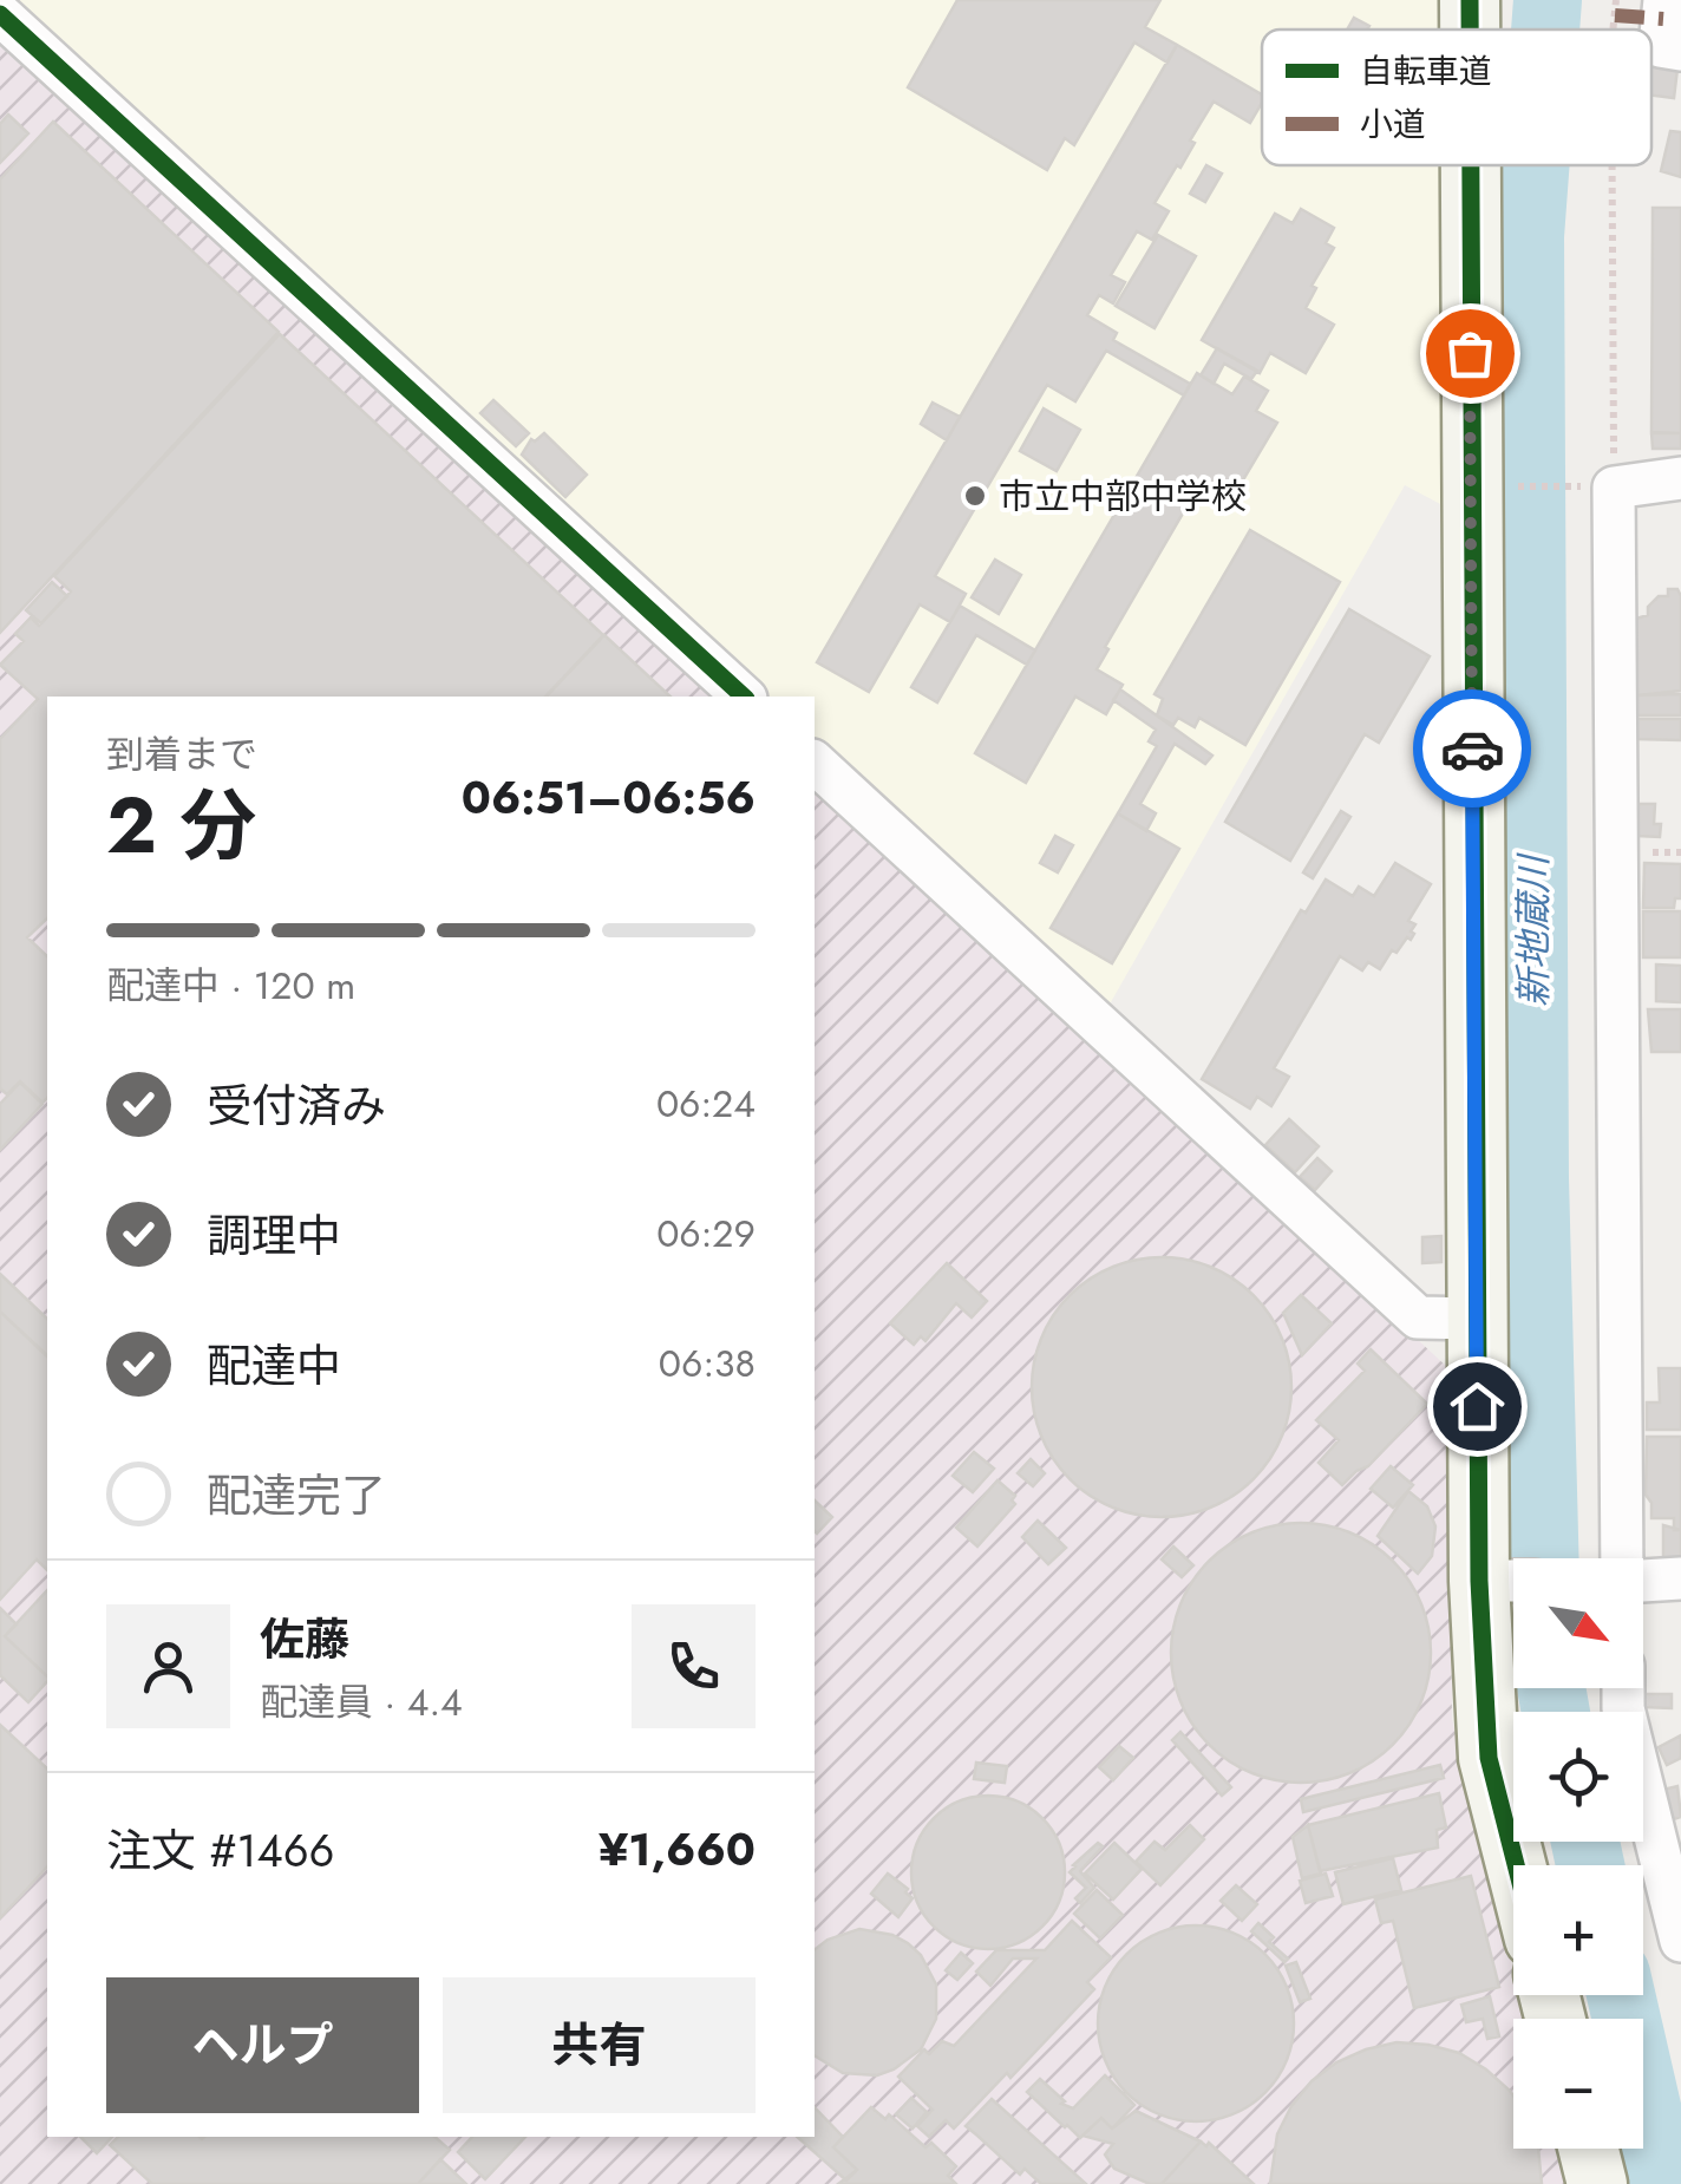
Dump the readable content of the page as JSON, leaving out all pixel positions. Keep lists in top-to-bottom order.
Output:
{
  "water": ["新地蔵川"],
  "places": ["市立中部中学校"],
  "legend": ["自転車道", "小道"],
  "north": "bottom right",
  "page": {
    "heading": ["2 分", "到着まで", "06:51–06:56"],
    "panel": [
      "佐藤",
      "配達員 · 4.4",
      "注文 #1466",
      "¥1,660"
    ],
    "bar": "配達中 · 120 m",
    "list": [
      ["受付済み", "06:24"],
      ["調理中", "06:29"],
      ["配達中", "06:38"],
      "配達完了"
    ],
    "map_buttons": ["+", "−"],
    "buttons": ["ヘルプ", "共有"]
  }
}
